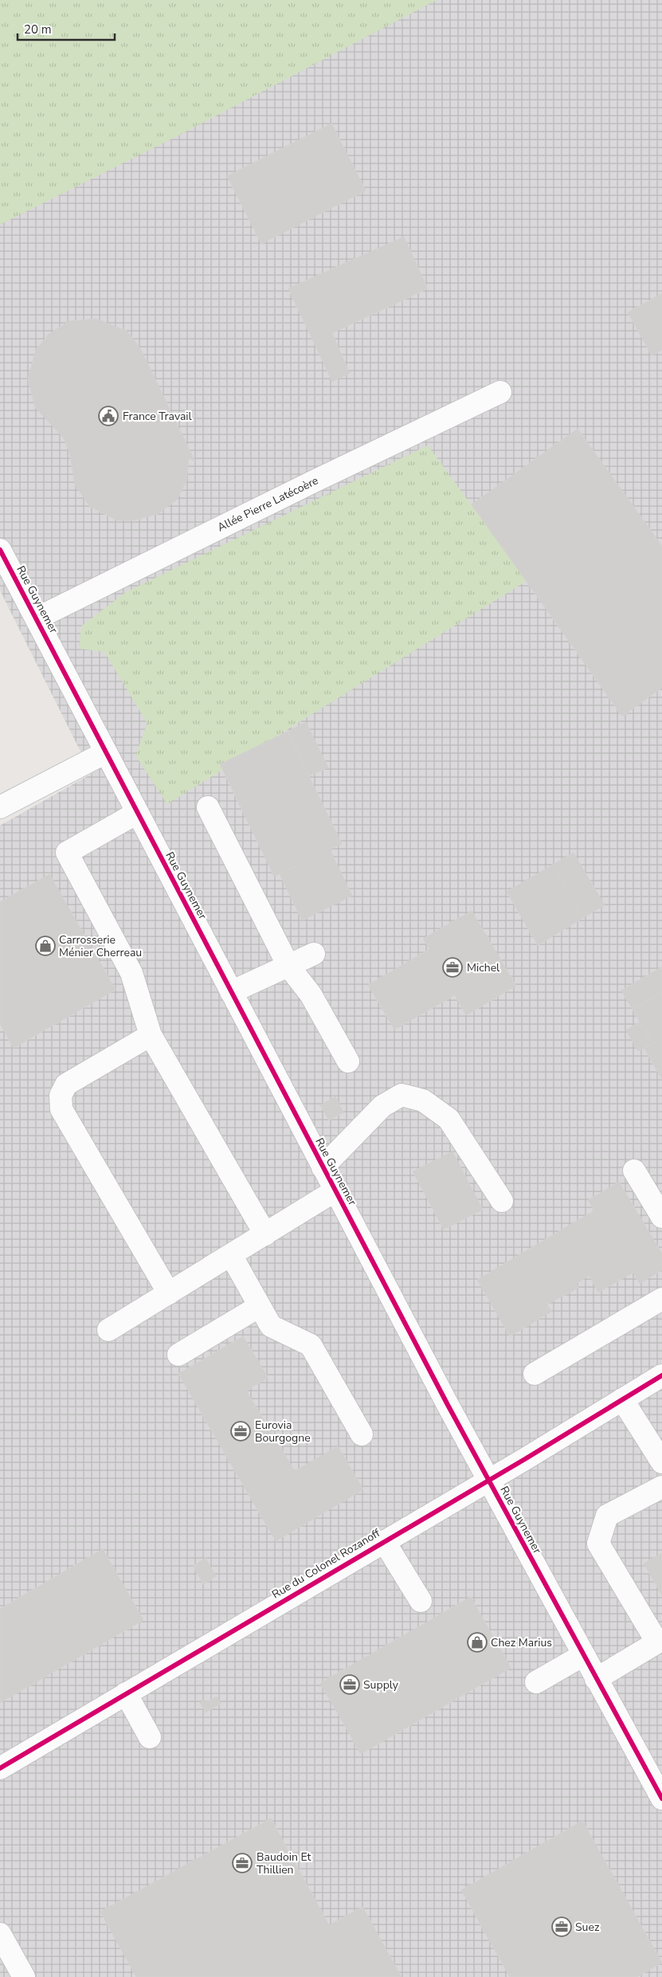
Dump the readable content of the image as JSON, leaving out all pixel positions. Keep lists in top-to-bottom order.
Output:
{
  "streets": {
    "street": ["Allée Pierre Latécoère", "Rue Guynemer", "Rue du Colonel Rozanoff"]
  },
  "crossings": [
    ["Allée Pierre Latécoère", "Rue Guynemer"],
    ["Rue Guynemer", "Rue du Colonel Rozanoff"]
  ],
  "places": {
    "public building": ["France Travail"],
    "shop": ["Carrosserie Ménier Cherreau", "Chez Marius"],
    "office": [
      "Michel",
      "Eurovia Bourgogne",
      "Supply",
      "Baudoin Et Thillien",
      "Suez"
    ]
  },
  "scale_bar": "20 m"
}
